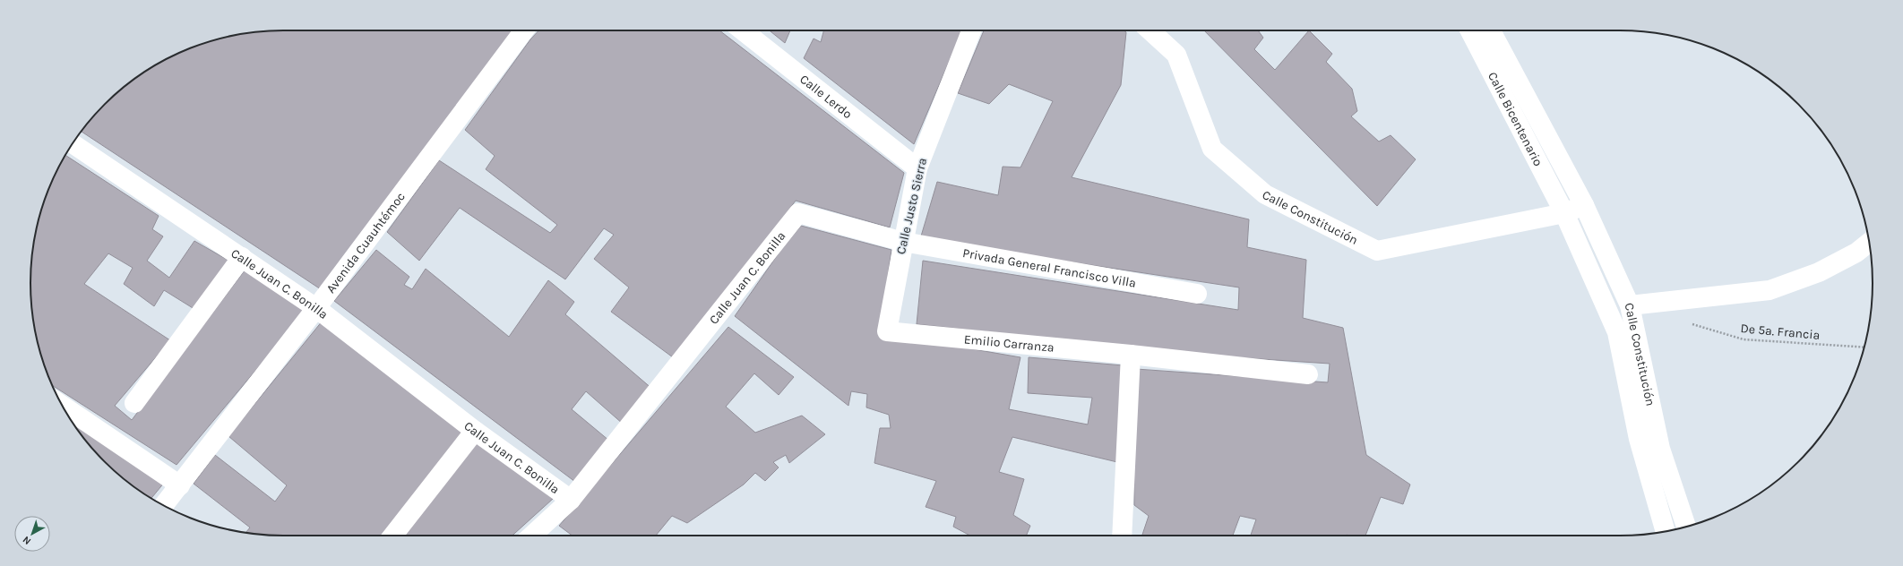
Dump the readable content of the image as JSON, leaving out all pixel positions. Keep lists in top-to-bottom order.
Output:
{
  "streets": {
    "street": [
      "Calle Lerdo",
      "Calle Bicentenario",
      "Calle Justo Sierra",
      "Calle Constitución",
      "Avenida Cuauhtémoc",
      "Privada General Francisco Villa",
      "Calle Juan C. Bonilla",
      "Emilio Carranza"
    ],
    "path": ["De 5a. Francia"]
  },
  "crossings": [
    ["Calle Lerdo", "Calle Justo Sierra"],
    ["Calle Bicentenario", "Calle Constitución"],
    ["Calle Justo Sierra", "Privada General Francisco Villa"],
    ["Calle Justo Sierra", "Calle Juan C. Bonilla"],
    ["Calle Justo Sierra", "Emilio Carranza"],
    ["Avenida Cuauhtémoc", "Calle Juan C. Bonilla"],
    ["Privada General Francisco Villa", "Calle Juan C. Bonilla"]
  ],
  "north": "bottom left"
}
